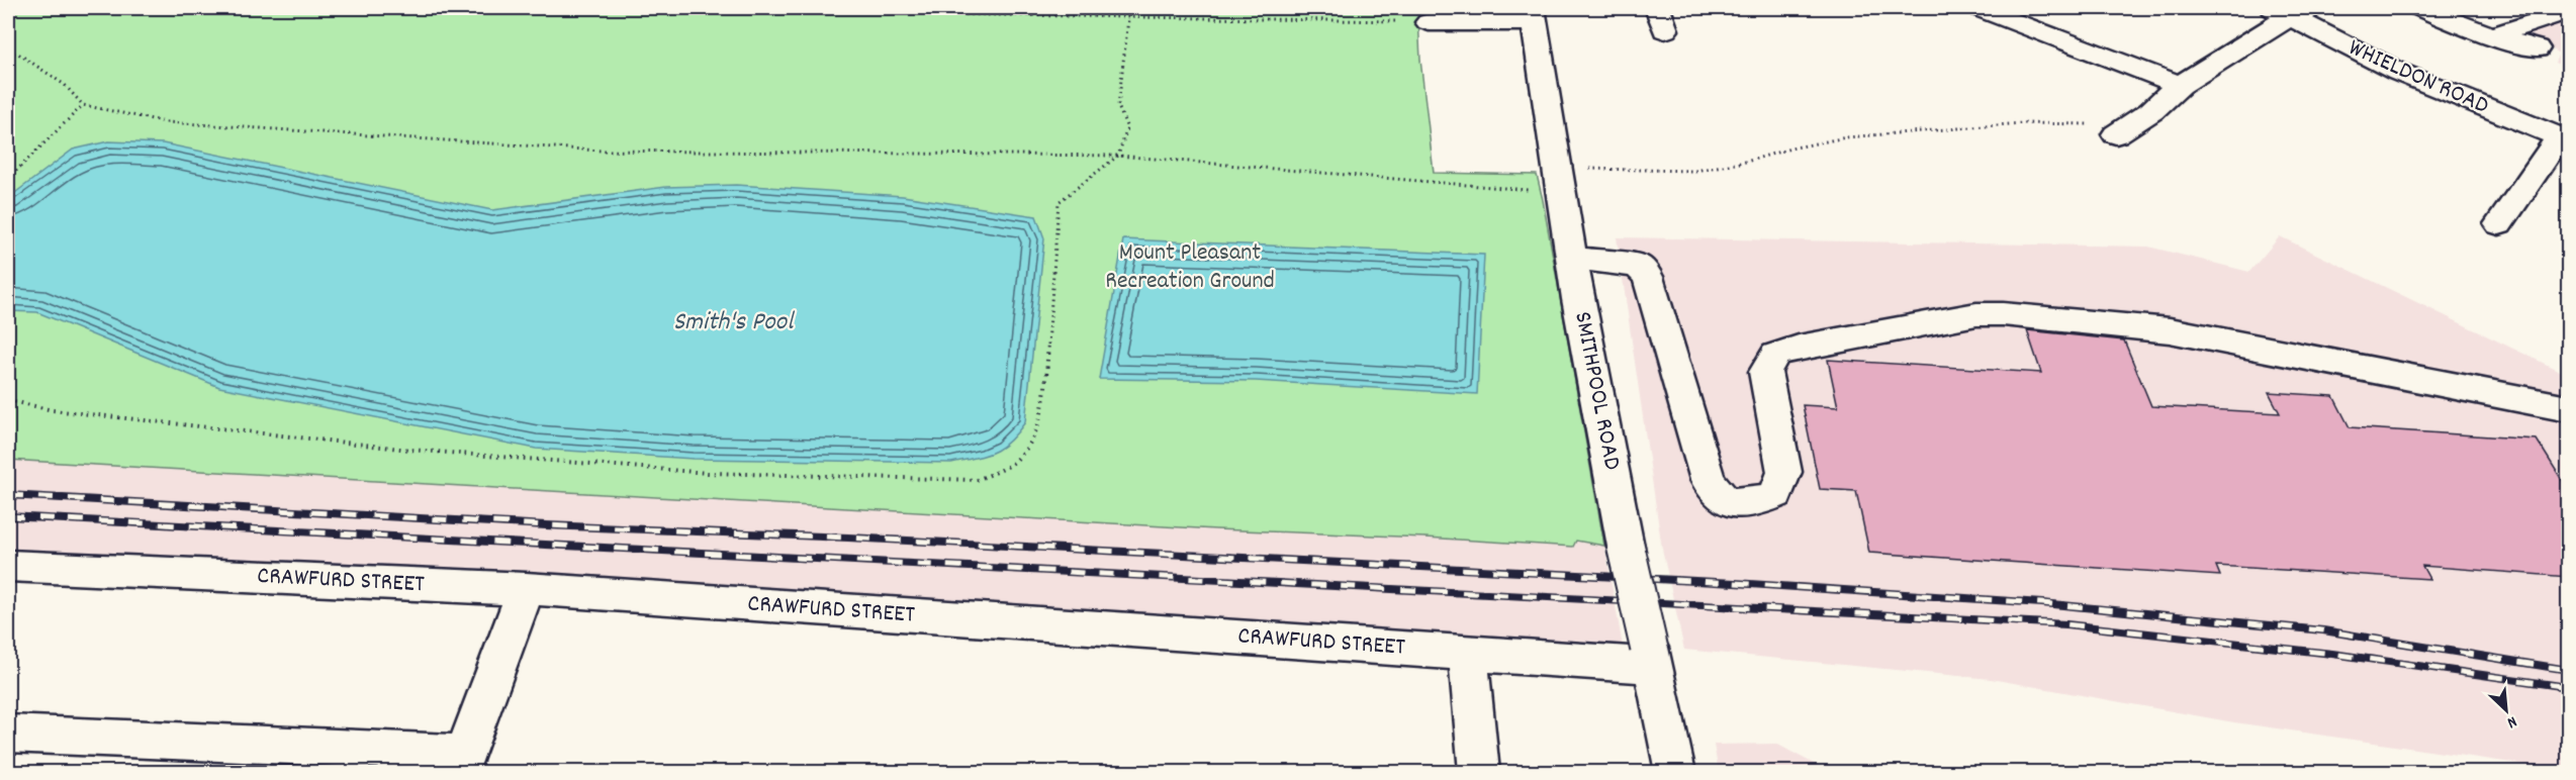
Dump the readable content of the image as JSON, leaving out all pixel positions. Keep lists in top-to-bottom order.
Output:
{
  "streets": {
    "street": ["WHIELDON ROAD", "SMITHPOOL ROAD", "CRAWFURD STREET"]
  },
  "crossings": [
    ["SMITHPOOL ROAD", "CRAWFURD STREET"]
  ],
  "water": ["Smith's Pool"],
  "parks": ["Mount Pleasant Recreation Ground"],
  "north": "bottom right"
}
